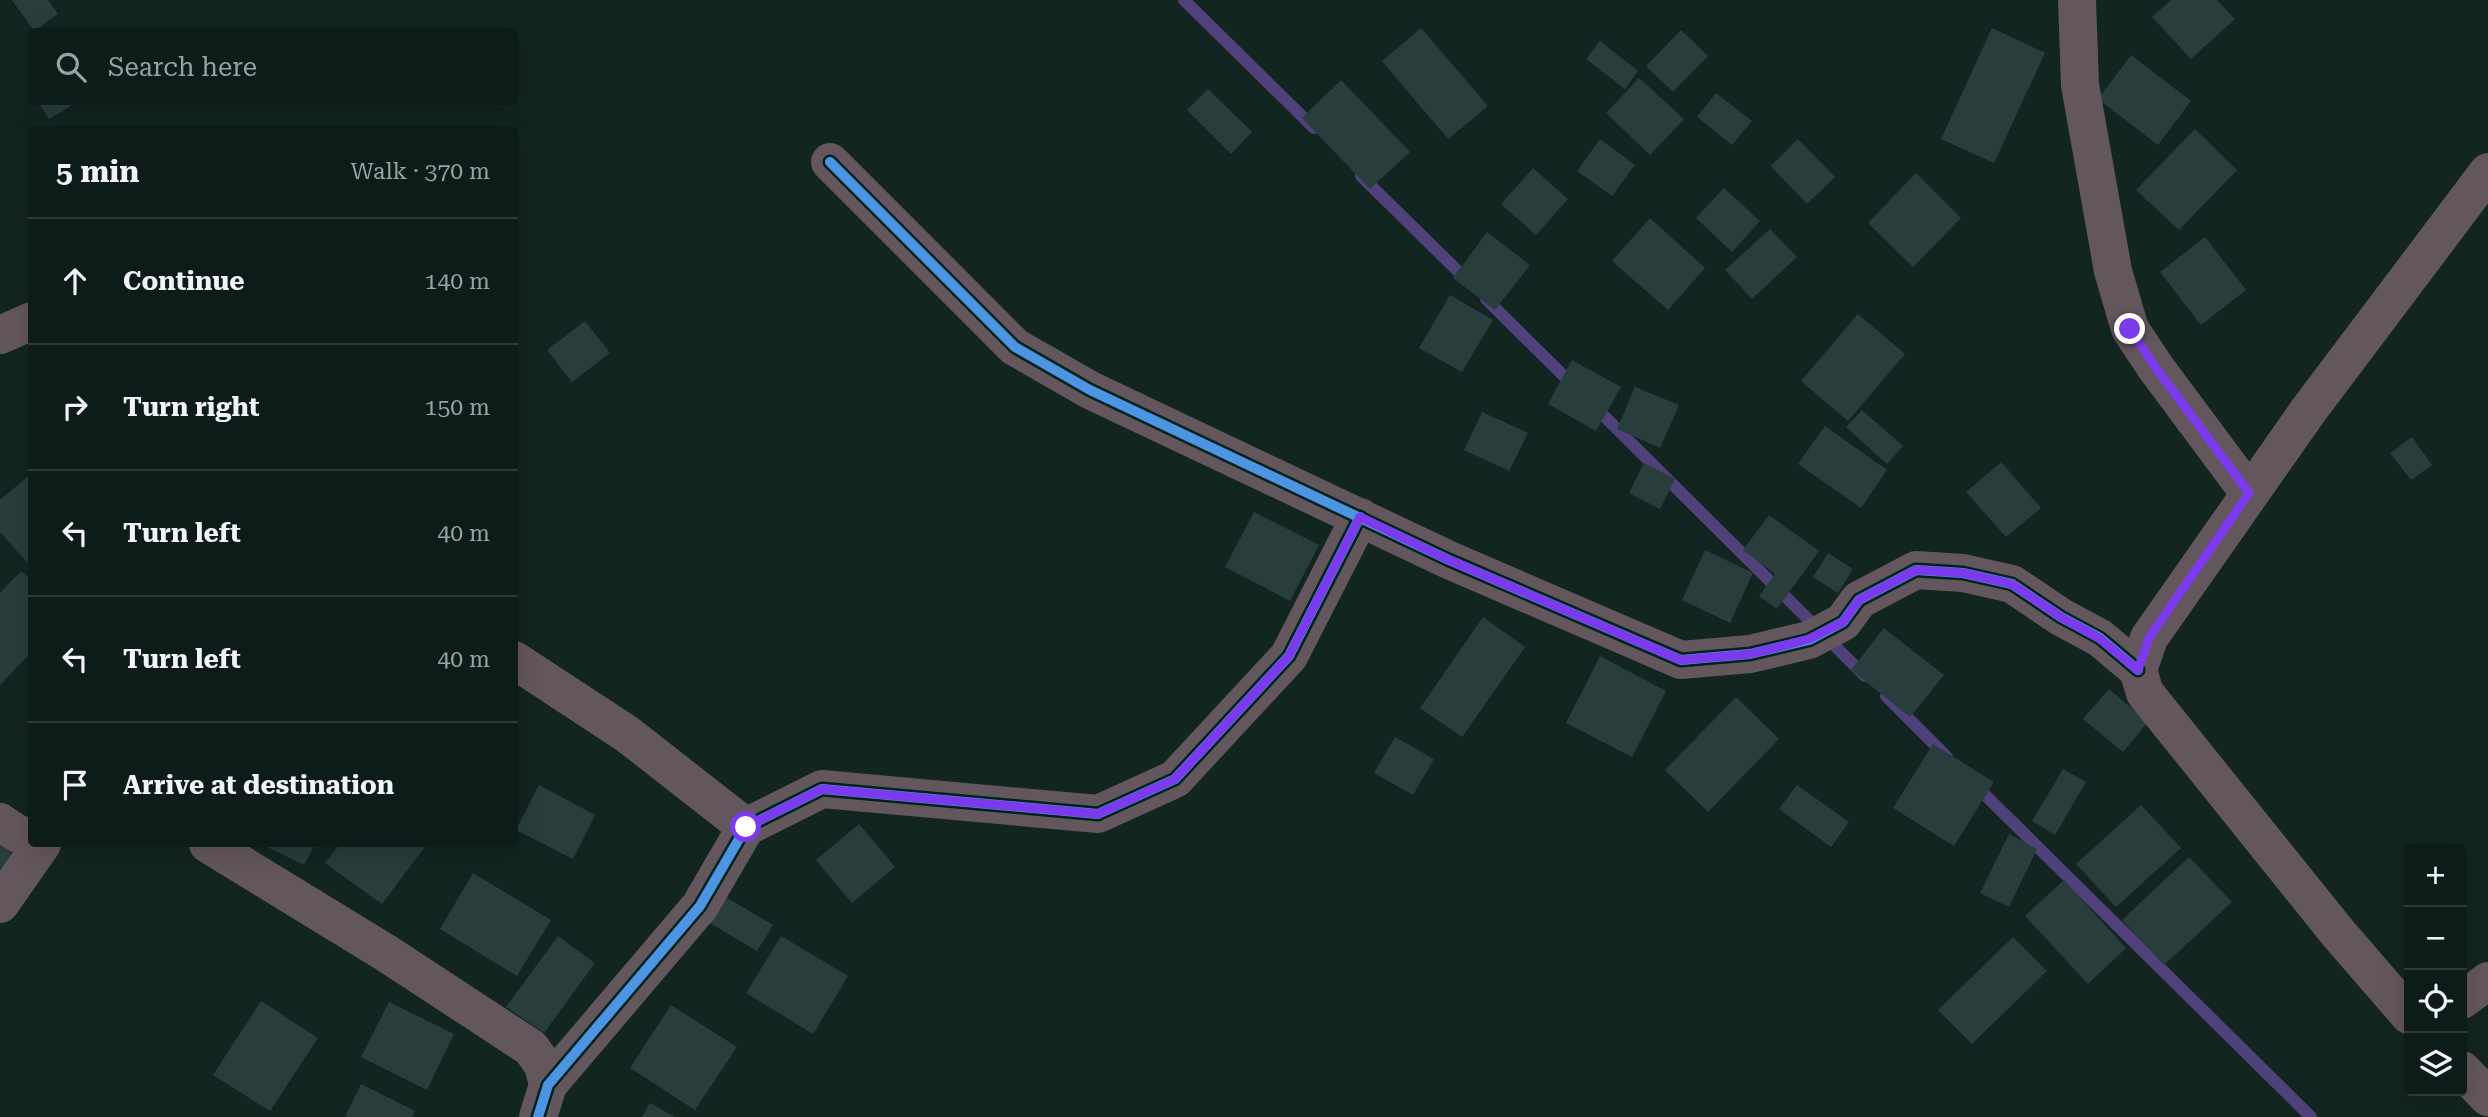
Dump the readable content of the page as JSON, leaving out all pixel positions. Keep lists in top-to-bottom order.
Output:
{
  "page": {
    "search": "Search here",
    "heading": ["5 min", "Walk · 370 m"],
    "list": [
      ["Continue", "140 m"],
      ["Turn right", "150 m"],
      ["Turn left", "40 m"],
      ["Turn left", "40 m"],
      "Arrive at destination"
    ],
    "map_buttons": ["+", "−"]
  }
}
